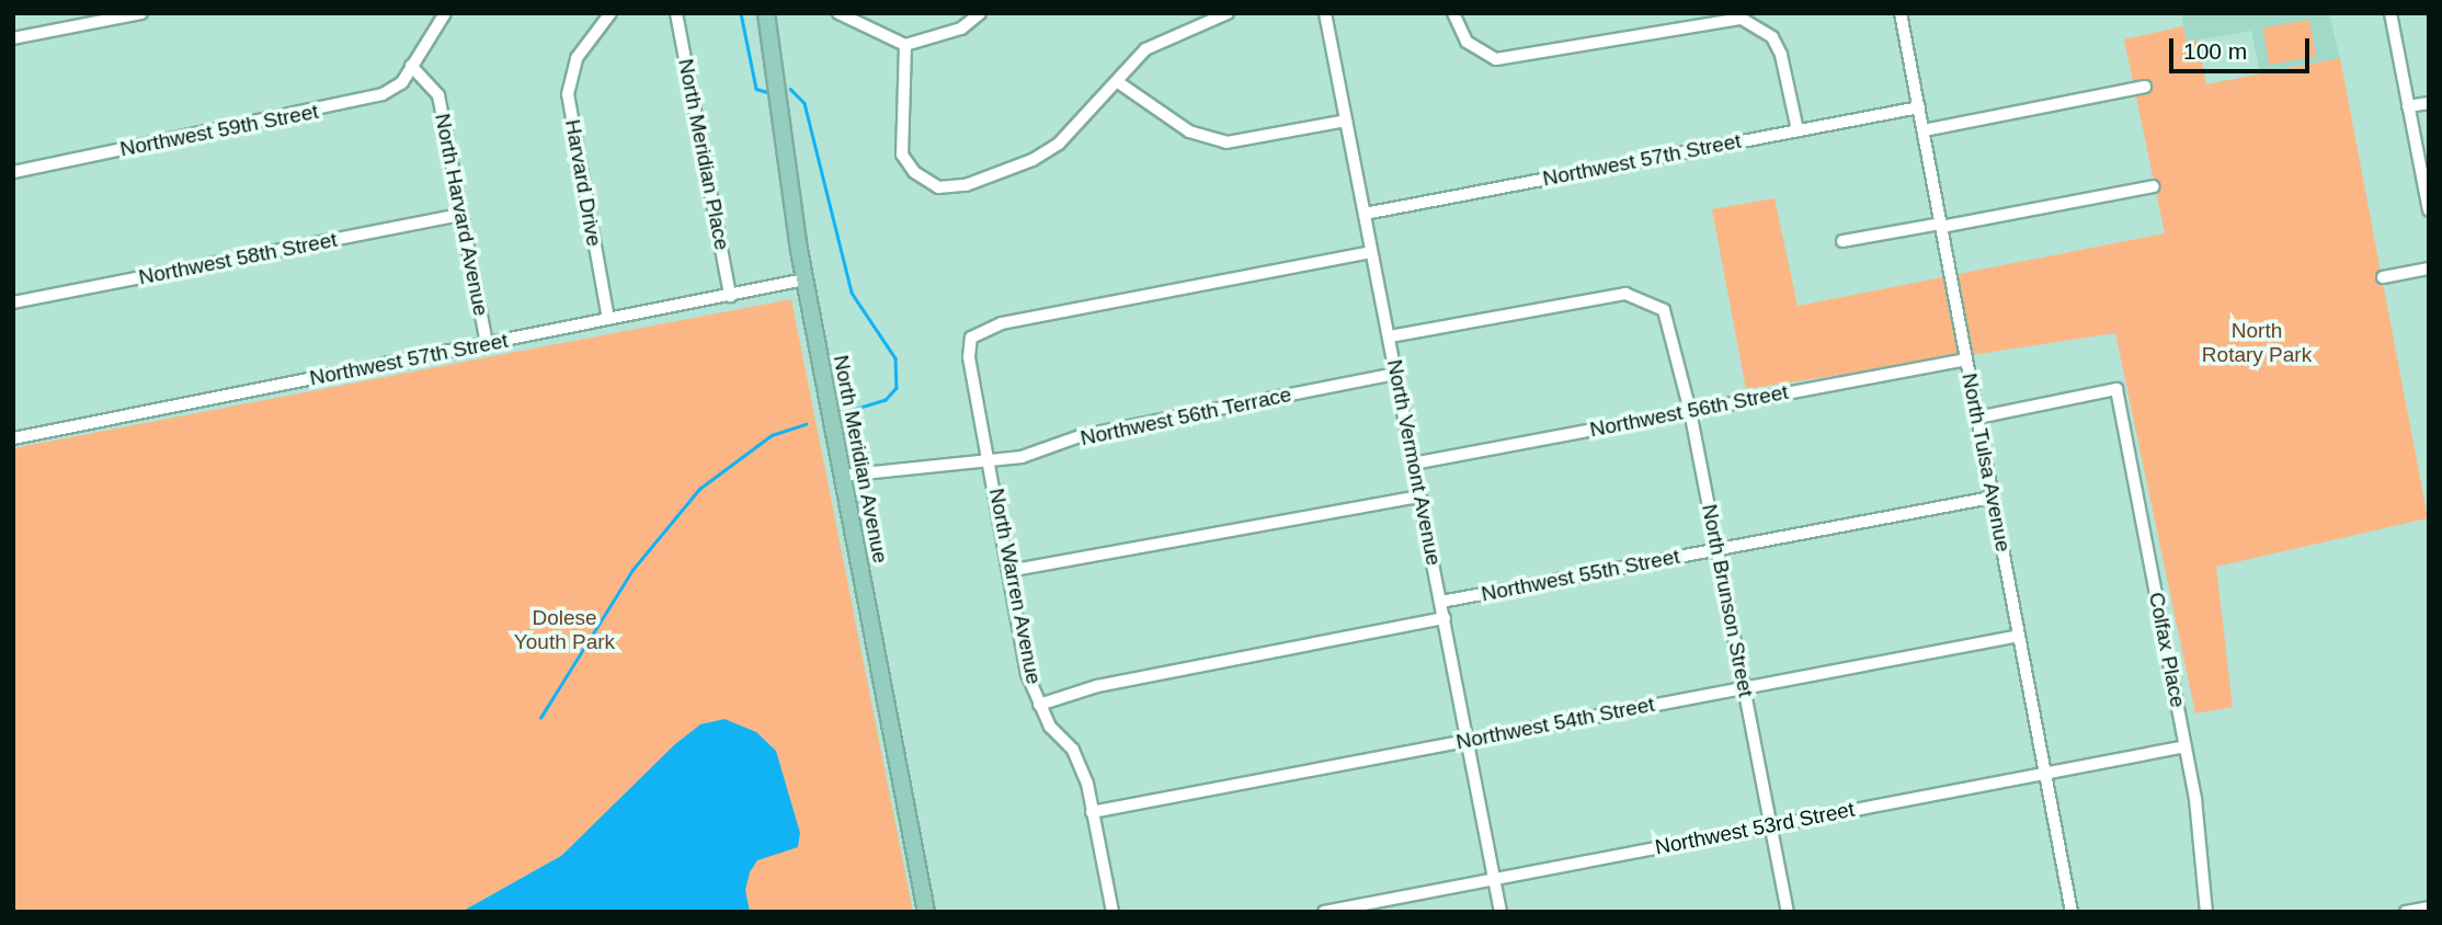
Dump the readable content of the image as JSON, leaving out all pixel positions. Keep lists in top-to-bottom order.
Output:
{
  "streets": {
    "main road": ["North Meridian Avenue"],
    "street": [
      "Northwest 59th Street",
      "North Meridian Place",
      "Northwest 57th Street",
      "Harvard Drive",
      "North Harvard Avenue",
      "Northwest 58th Street",
      "Northwest 56th Street",
      "Northwest 56th Terrace",
      "North Vermont Avenue",
      "North Tulsa Avenue",
      "Northwest 55th Street",
      "North Warren Avenue",
      "North Brunson Street",
      "Colfax Place",
      "Northwest 54th Street",
      "Northwest 53rd Street"
    ]
  },
  "crossings": [
    ["Northwest 59th Street", "North Harvard Avenue"],
    ["North Meridian Place", "Northwest 57th Street"],
    ["Northwest 57th Street", "Harvard Drive"],
    ["Northwest 57th Street", "North Harvard Avenue"],
    ["Northwest 57th Street", "North Meridian Avenue"],
    ["Northwest 57th Street", "North Vermont Avenue"],
    ["Northwest 57th Street", "North Tulsa Avenue"],
    ["North Harvard Avenue", "Northwest 58th Street"],
    ["Northwest 56th Street", "North Vermont Avenue"],
    ["Northwest 56th Street", "North Tulsa Avenue"],
    ["Northwest 56th Street", "North Brunson Street"],
    ["Northwest 56th Terrace", "North Meridian Avenue"],
    ["Northwest 56th Terrace", "North Vermont Avenue"],
    ["Northwest 56th Terrace", "North Warren Avenue"],
    ["North Vermont Avenue", "Northwest 55th Street"],
    ["North Vermont Avenue", "North Warren Avenue"],
    ["North Vermont Avenue", "North Brunson Street"],
    ["North Vermont Avenue", "Northwest 54th Street"],
    ["North Vermont Avenue", "Northwest 53rd Street"],
    ["North Tulsa Avenue", "Northwest 55th Street"],
    ["North Tulsa Avenue", "Colfax Place"],
    ["North Tulsa Avenue", "Northwest 54th Street"],
    ["North Tulsa Avenue", "Northwest 53rd Street"],
    ["Northwest 55th Street", "North Brunson Street"],
    ["North Warren Avenue", "Northwest 54th Street"],
    ["North Brunson Street", "Northwest 54th Street"],
    ["North Brunson Street", "Northwest 53rd Street"],
    ["Colfax Place", "Northwest 53rd Street"]
  ],
  "parks": ["North Rotary Park", "Dolese Youth Park"],
  "scale_bar": "100 m"
}
